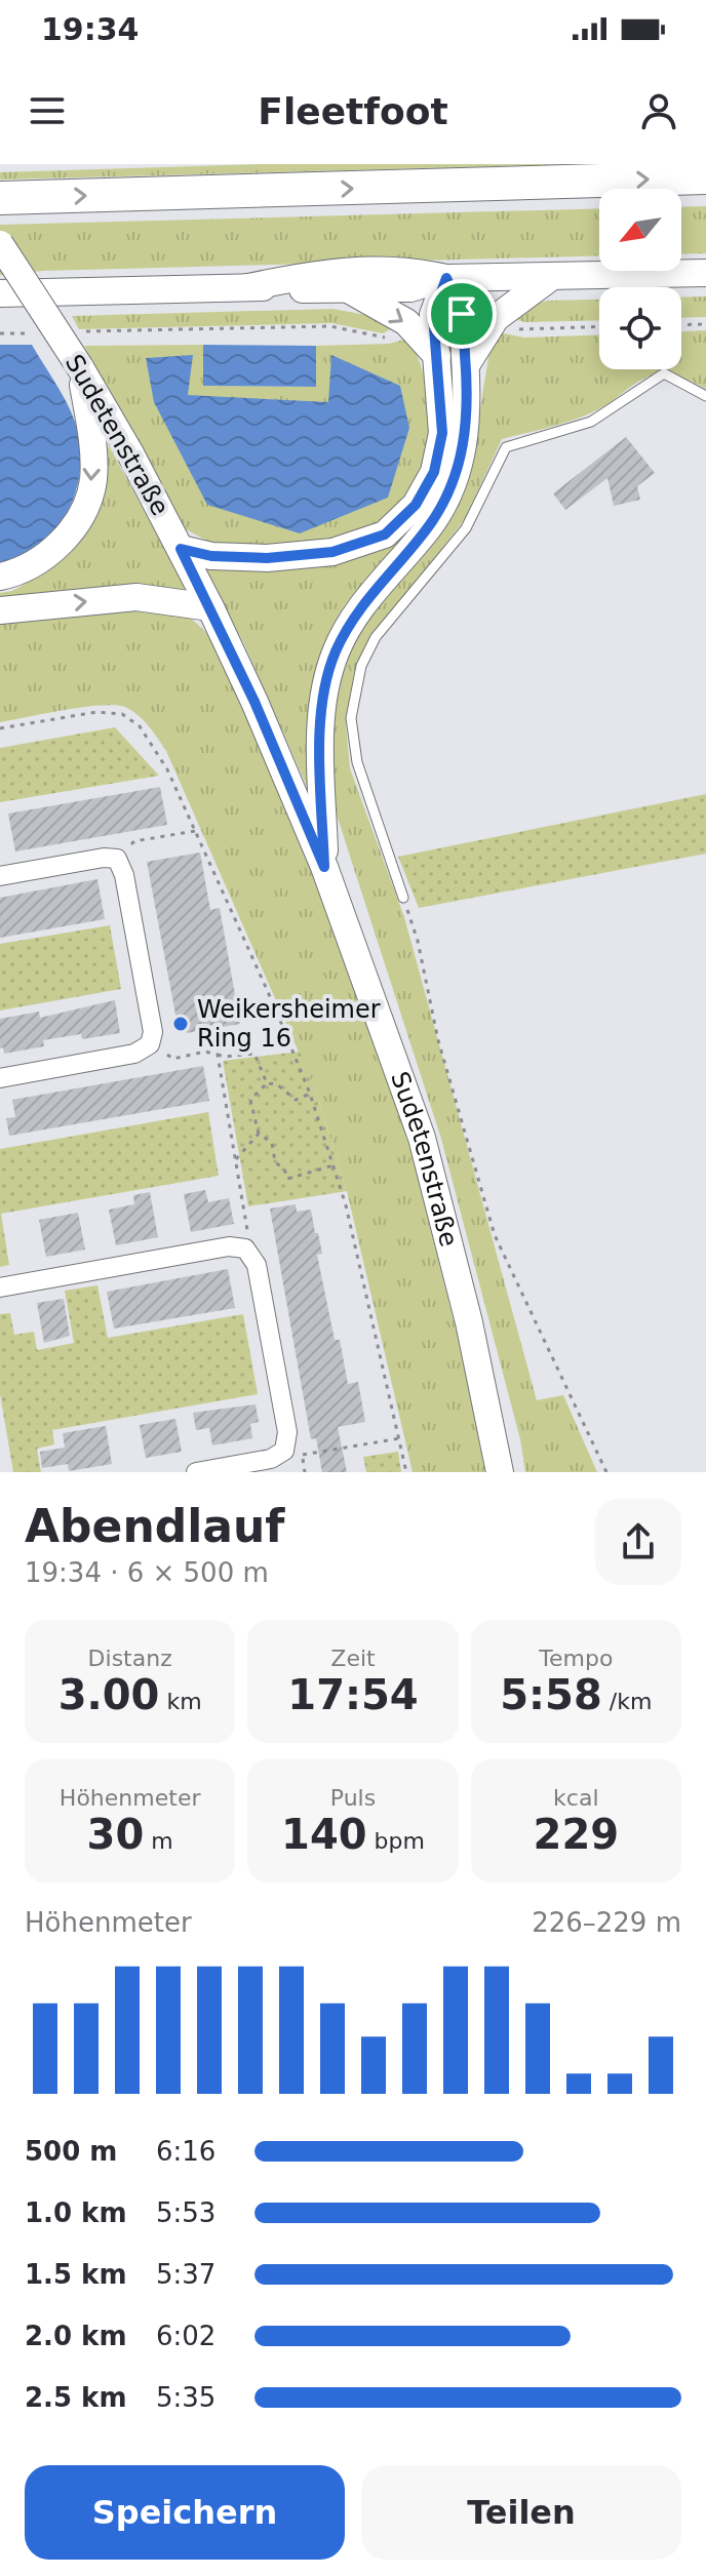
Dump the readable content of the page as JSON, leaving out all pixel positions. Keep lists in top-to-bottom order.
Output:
{
  "streets": {
    "main road": ["Sudetenstraße"]
  },
  "places": ["Weikersheimer Ring 16"],
  "north": "bottom left",
  "page": {
    "status": "19:34",
    "header": "Fleetfoot",
    "heading": ["Abendlauf", "19:34 · 6 × 500 m"],
    "stats": [
      ["Distanz", "3.00 km"],
      ["Zeit", "17:54"],
      ["Tempo", "5:58 /km"],
      ["Höhenmeter", "30 m"],
      ["Puls", "140 bpm"],
      ["kcal", "229"]
    ],
    "chart": ["Höhenmeter", "226–229 m"],
    "list": [
      {
        "name": "500 m",
        "note": "6:16"
      },
      {
        "name": "1.0 km",
        "note": "5:53"
      },
      {
        "name": "1.5 km",
        "note": "5:37"
      },
      {
        "name": "2.0 km",
        "note": "6:02"
      },
      {
        "name": "2.5 km",
        "note": "5:35"
      }
    ],
    "buttons": ["Speichern", "Teilen"]
  }
}
